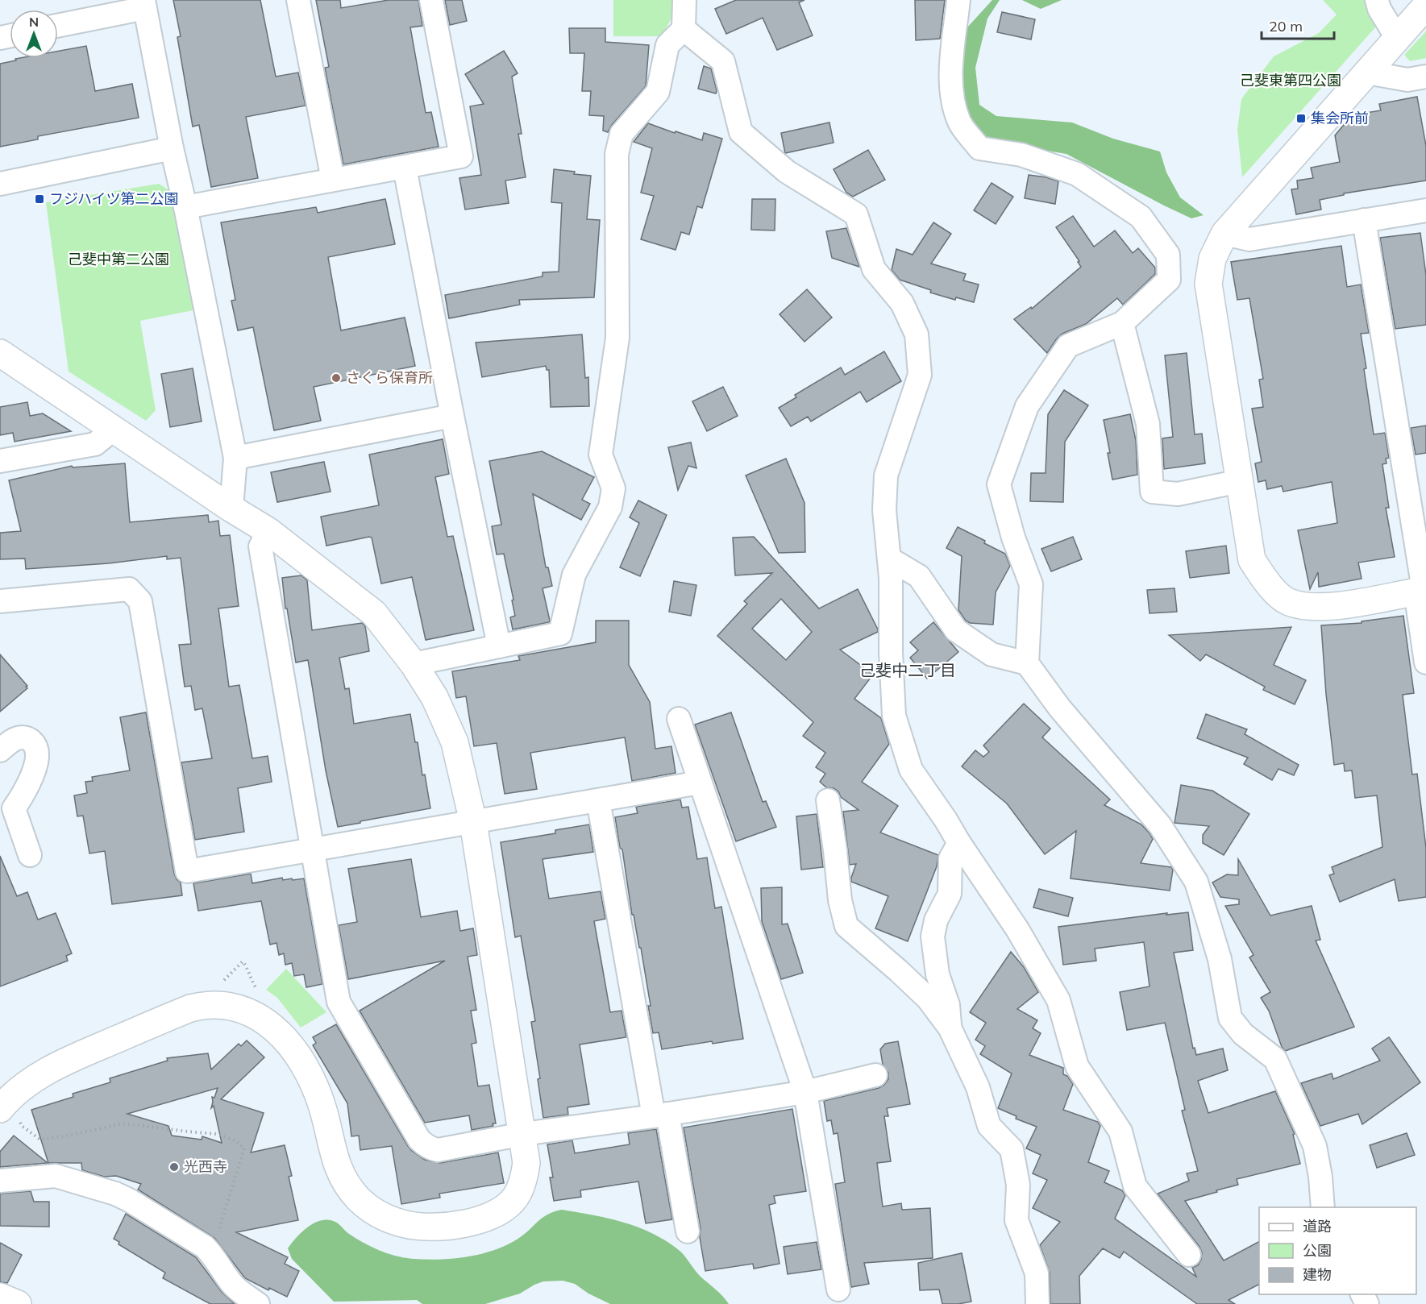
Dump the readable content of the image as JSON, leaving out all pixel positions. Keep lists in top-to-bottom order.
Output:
{
  "districts": ["己斐中二丁目"],
  "parks": ["己斐東第四公園", "己斐中第二公園"],
  "places": {
    "transit": ["集会所前", "フジハイツ第二公園"],
    "other": ["さくら保育所", "光西寺"]
  },
  "legend": ["道路", "公園", "建物"],
  "scale_bar": "20 m",
  "north": "top"
}
